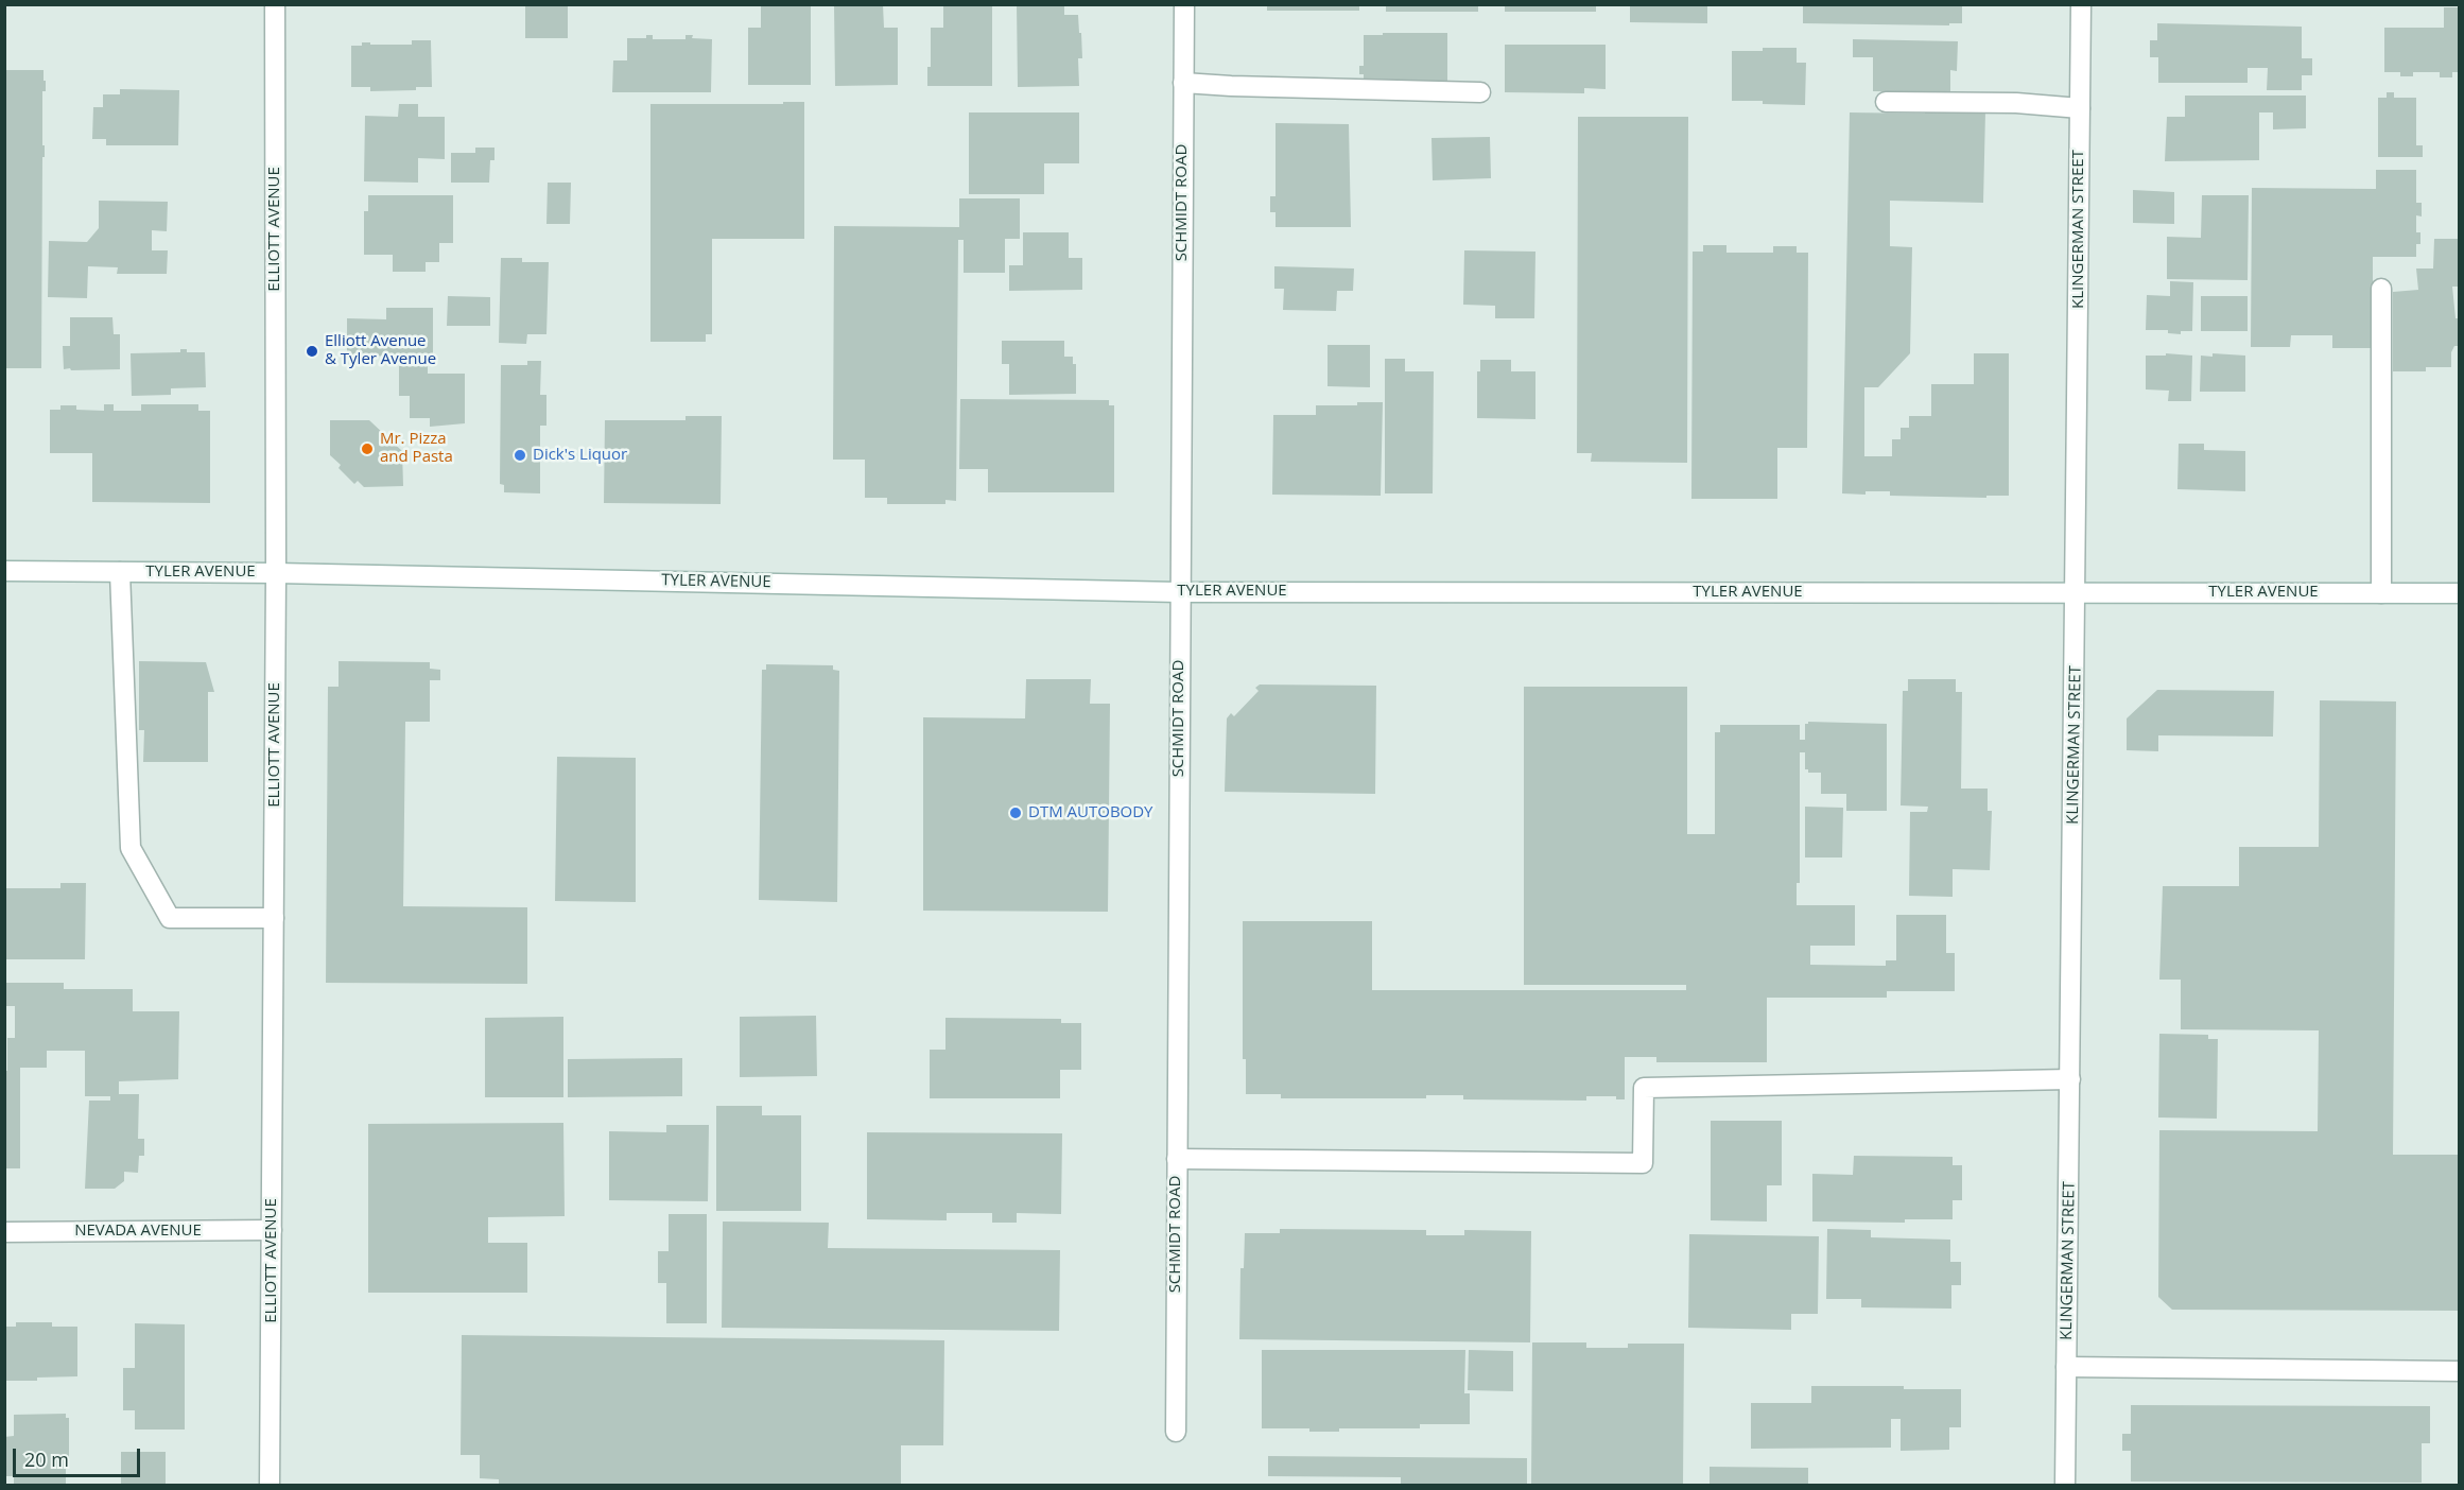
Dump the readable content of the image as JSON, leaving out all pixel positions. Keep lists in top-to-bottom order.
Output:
{
  "streets": {
    "street": [
      "SCHMIDT ROAD",
      "ELLIOTT AVENUE",
      "KLINGERMAN STREET",
      "TYLER AVENUE",
      "NEVADA AVENUE"
    ]
  },
  "crossings": [
    ["SCHMIDT ROAD", "TYLER AVENUE"],
    ["ELLIOTT AVENUE", "TYLER AVENUE"],
    ["ELLIOTT AVENUE", "NEVADA AVENUE"],
    ["KLINGERMAN STREET", "TYLER AVENUE"]
  ],
  "places": [
    "Elliott Avenue & Tyler Avenue",
    "Mr. Pizza and Pasta",
    "Dick's Liquor",
    "DTM AUTOBODY"
  ],
  "scale_bar": "20 m"
}
